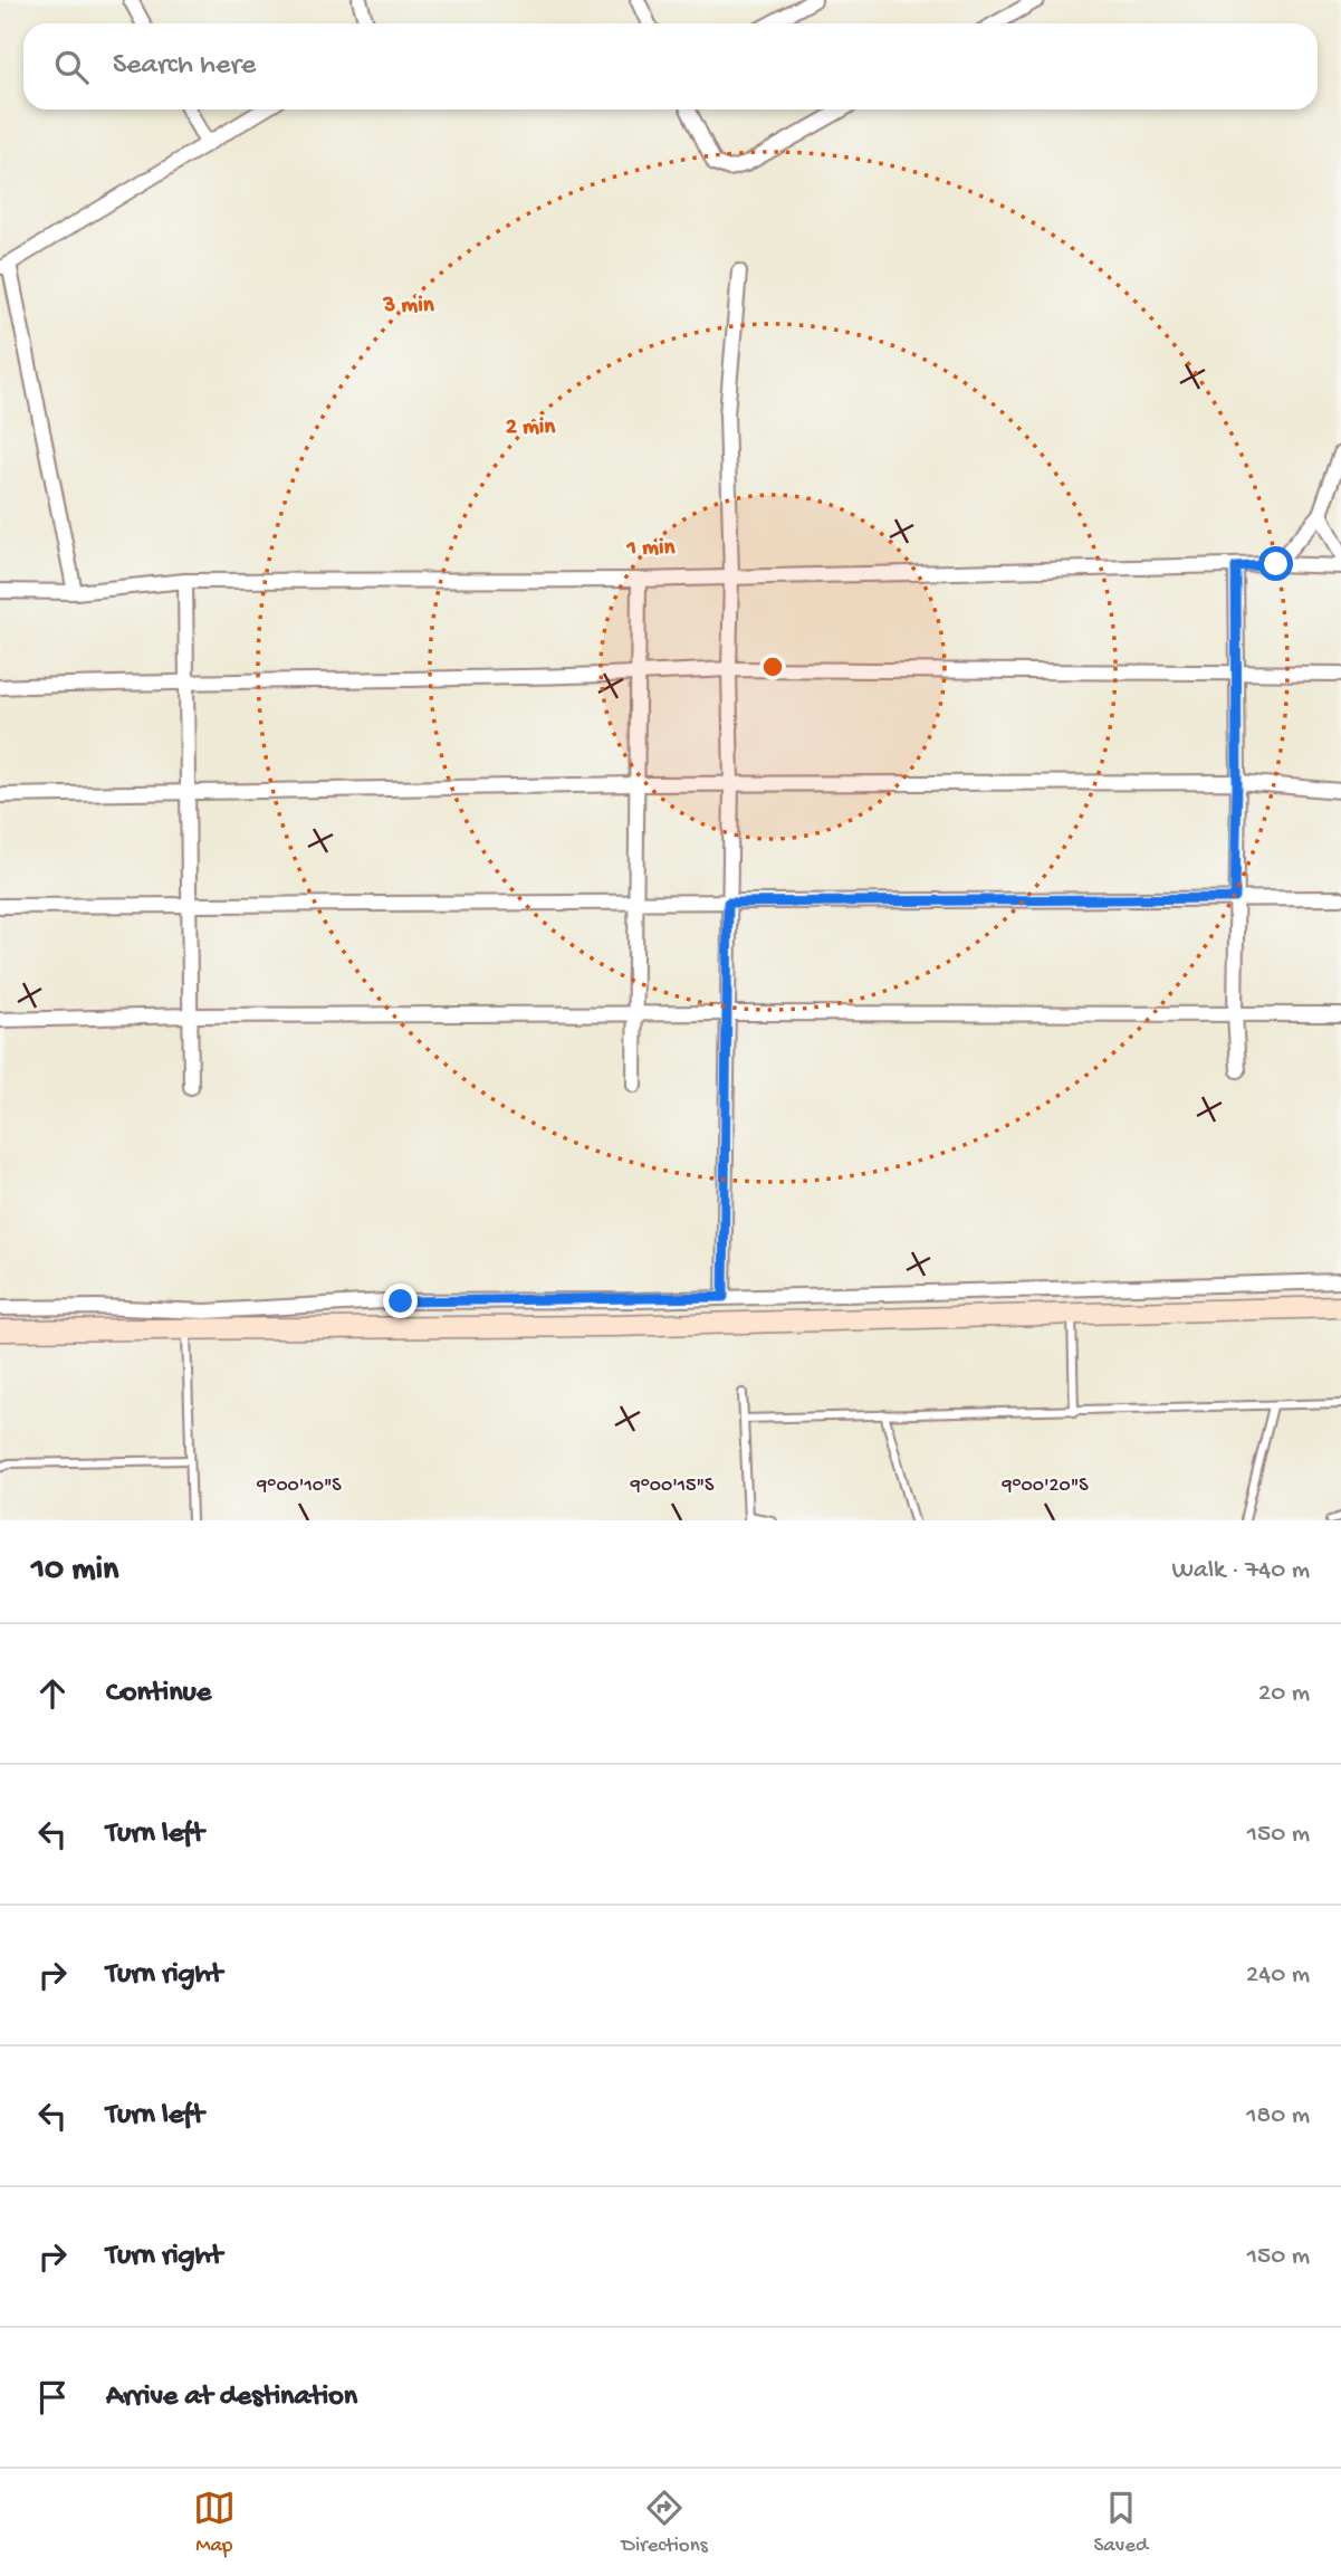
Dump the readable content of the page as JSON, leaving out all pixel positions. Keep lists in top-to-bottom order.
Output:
{
  "page": {
    "search": "Search here",
    "heading": ["10 min", "Walk · 740 m"],
    "list": [
      ["Continue", "20 m"],
      ["Turn left", "150 m"],
      ["Turn right", "240 m"],
      ["Turn left", "180 m"],
      ["Turn right", "150 m"],
      "Arrive at destination"
    ],
    "nav": ["Map", "Directions", "Saved"]
  },
  "coordinates": ["9°00'10\"S", "9°00'15\"S", "9°00'20\"S"],
  "rings": ["3 min", "2 min", "1 min"]
}
